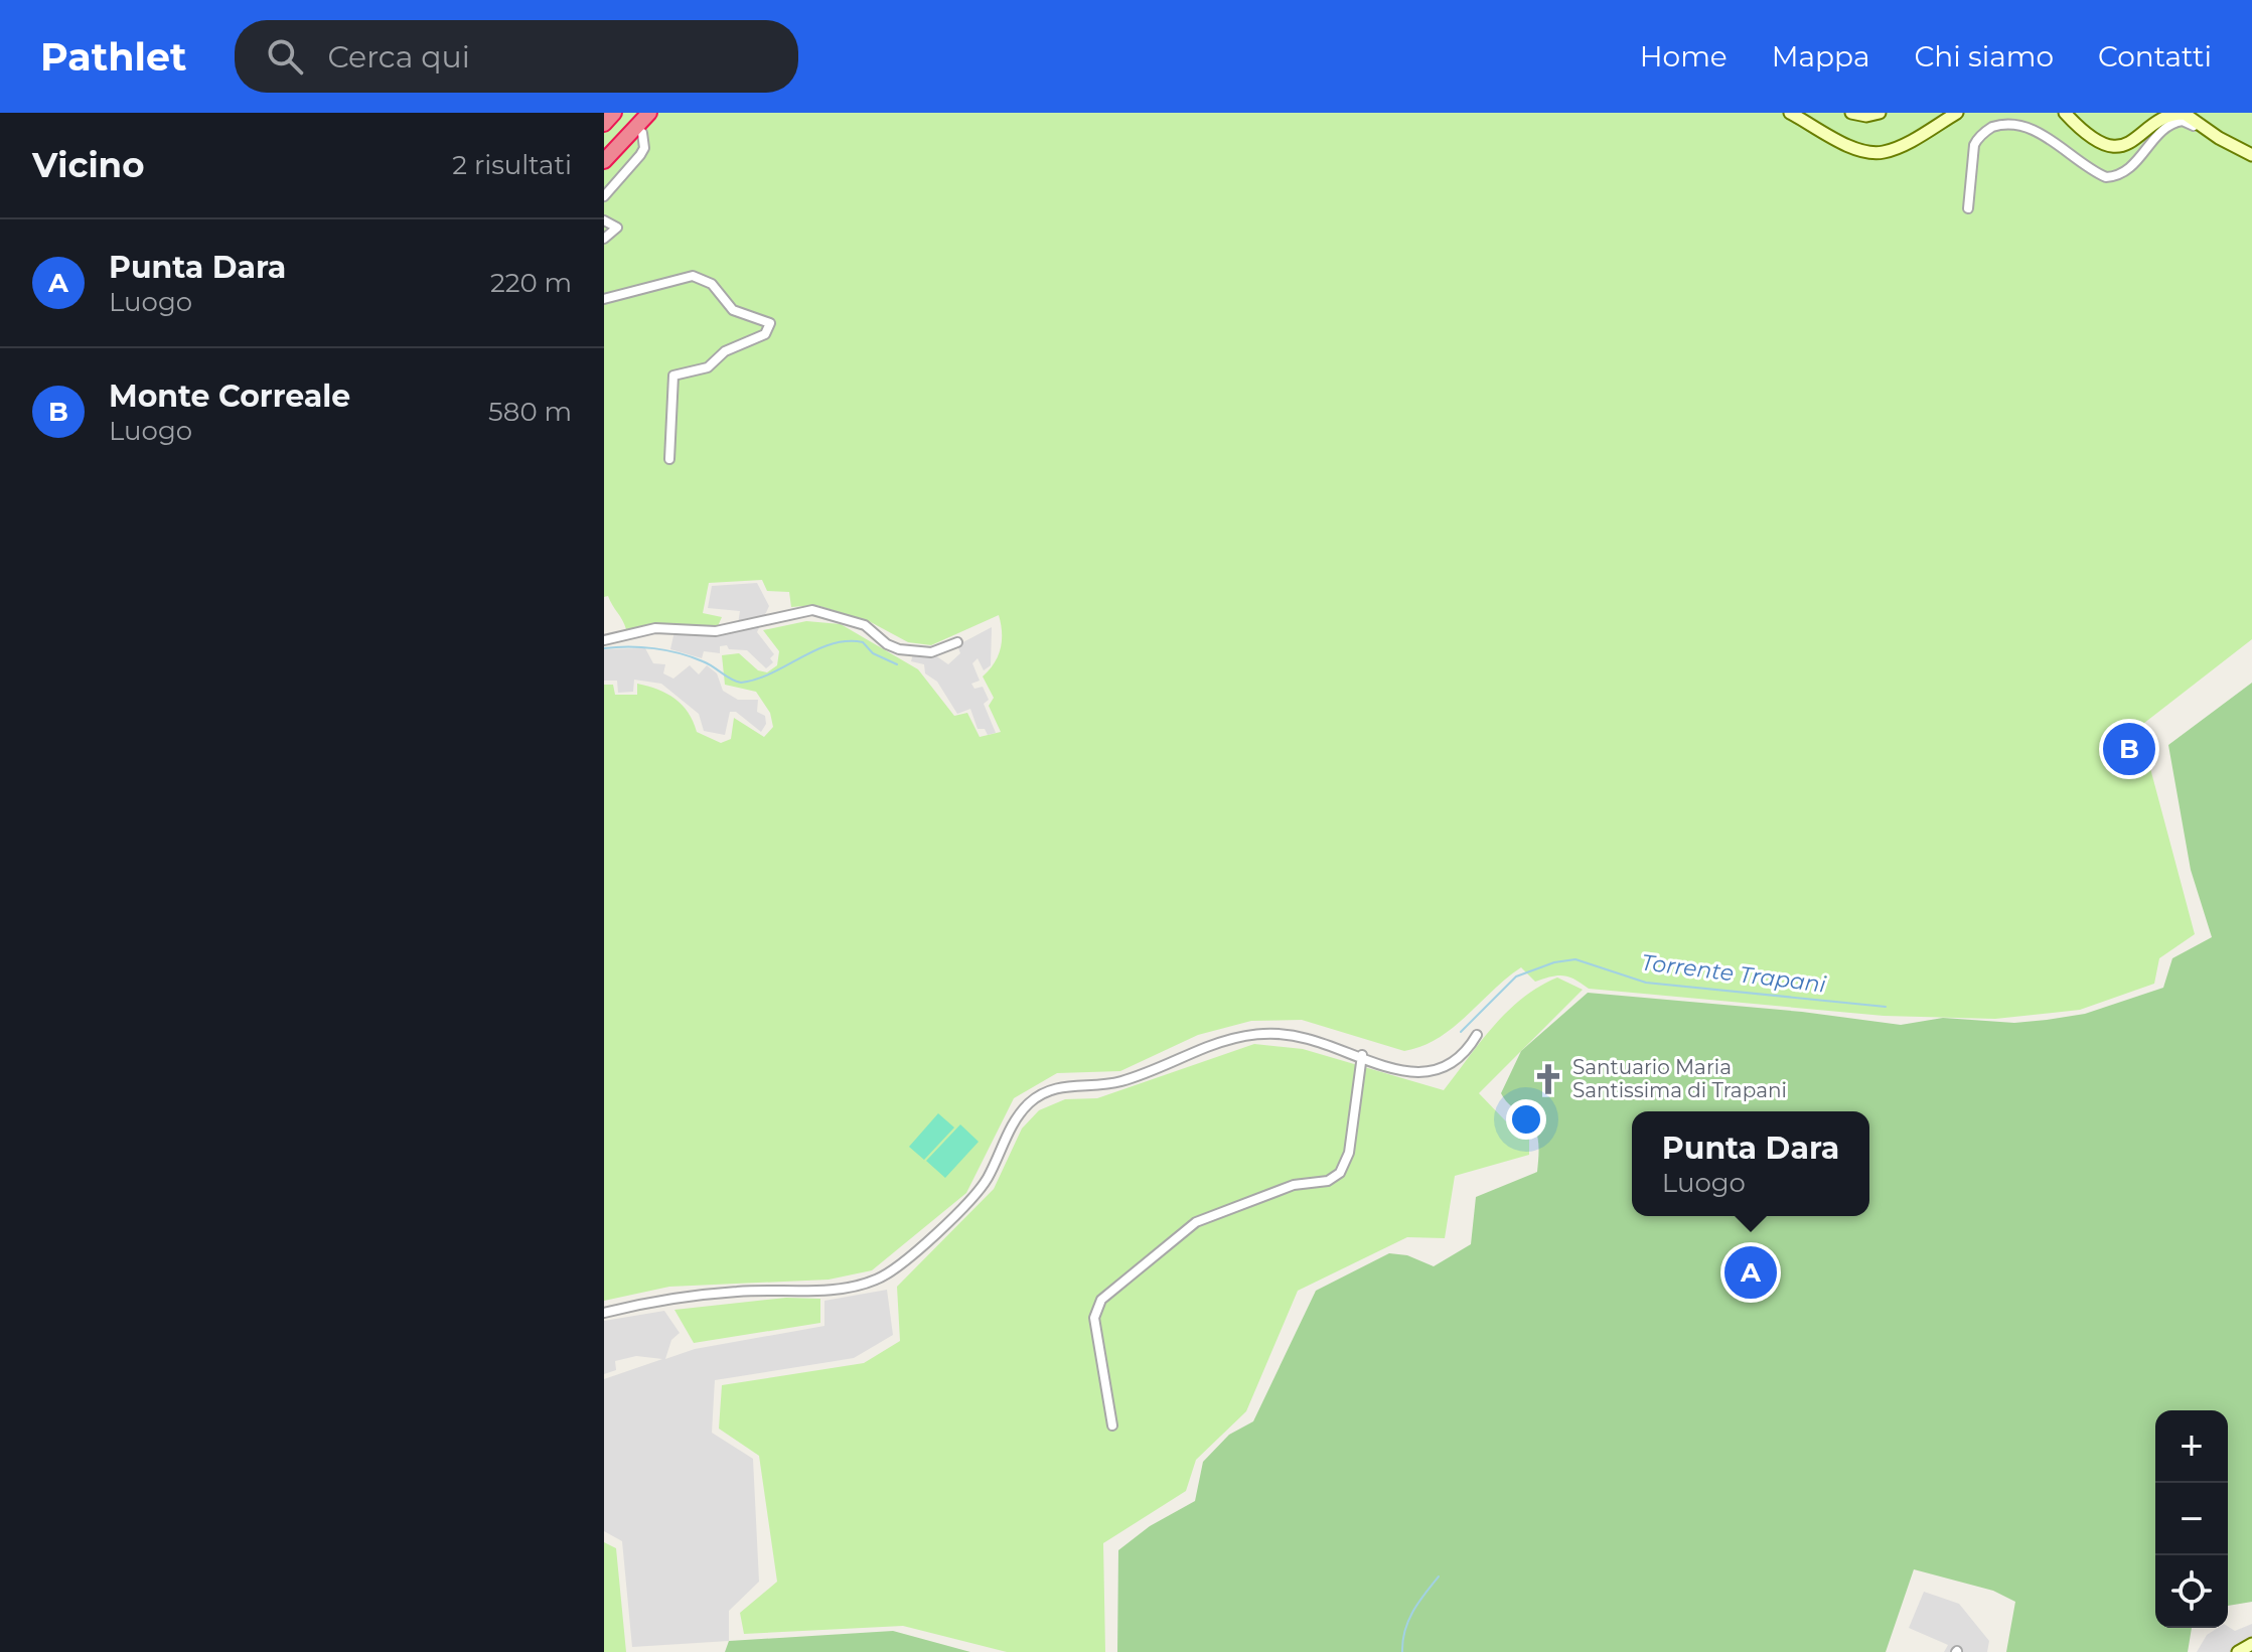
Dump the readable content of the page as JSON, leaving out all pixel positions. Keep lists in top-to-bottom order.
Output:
{
  "water": ["Torrente Trapani"],
  "places": {
    "church": ["Santuario Maria Santissima di Trapani"]
  },
  "page": {
    "header": "Pathlet",
    "search": "Cerca qui",
    "nav": [
      "Home",
      "Mappa",
      "Chi siamo",
      "Contatti"
    ],
    "heading": ["Vicino", "2 risultati"],
    "list": [
      {
        "mark": "A",
        "name": "Punta Dara",
        "note": "Luogo",
        "value": "220 m"
      },
      {
        "mark": "B",
        "name": "Monte Correale",
        "note": "Luogo",
        "value": "580 m"
      }
    ],
    "pins": ["B", "A"],
    "popup": ["Punta Dara", "Luogo"],
    "map_buttons": ["+", "−"]
  }
}
